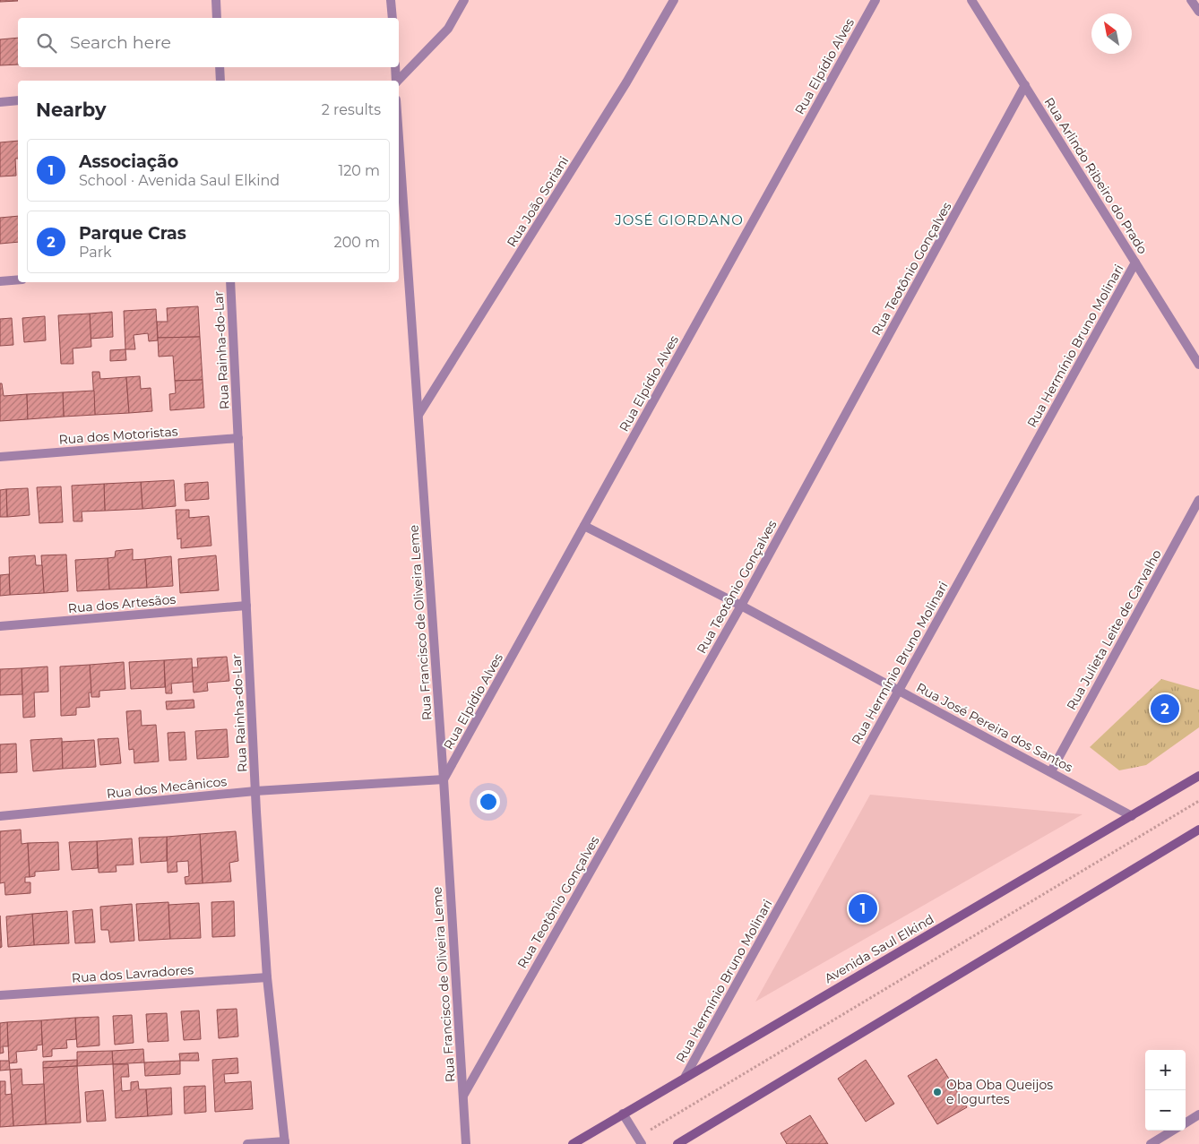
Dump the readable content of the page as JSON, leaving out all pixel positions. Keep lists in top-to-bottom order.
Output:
{
  "streets": {
    "main road": ["Avenida Saul Elkind"],
    "street": [
      "Rua Elpídio Alves",
      "Rua Arlindo Ribeiro do Prado",
      "Rua João Soriani",
      "Rua Teotônio Gonçalves",
      "Rua Hermínio Bruno Molinari",
      "Rua Rainha-do-Lar",
      "Rua dos Motoristas",
      "Rua dos Artesãos",
      "Rua Francisco de Oliveira Leme",
      "Rua Julieta Leite de Carvalho",
      "Rua José Pereira dos Santos",
      "Rua dos Mecânicos",
      "Rua dos Lavradores"
    ]
  },
  "crossings": [
    ["Rua Elpídio Alves", "Rua Francisco de Oliveira Leme"],
    ["Rua Elpídio Alves", "Rua José Pereira dos Santos"],
    ["Rua Elpídio Alves", "Rua dos Mecânicos"],
    ["Rua Arlindo Ribeiro do Prado", "Rua Teotônio Gonçalves"],
    ["Rua Arlindo Ribeiro do Prado", "Rua Hermínio Bruno Molinari"],
    ["Rua João Soriani", "Rua Francisco de Oliveira Leme"],
    ["Rua Teotônio Gonçalves", "Rua Francisco de Oliveira Leme"],
    ["Rua Teotônio Gonçalves", "Rua José Pereira dos Santos"],
    ["Rua Hermínio Bruno Molinari", "Rua José Pereira dos Santos"],
    ["Rua Hermínio Bruno Molinari", "Avenida Saul Elkind"],
    ["Rua Rainha-do-Lar", "Rua dos Motoristas"],
    ["Rua Rainha-do-Lar", "Rua dos Artesãos"],
    ["Rua Rainha-do-Lar", "Rua dos Mecânicos"],
    ["Rua Rainha-do-Lar", "Rua dos Lavradores"],
    ["Rua Francisco de Oliveira Leme", "Rua dos Mecânicos"],
    ["Rua Julieta Leite de Carvalho", "Rua José Pereira dos Santos"],
    ["Rua José Pereira dos Santos", "Avenida Saul Elkind"]
  ],
  "districts": ["JOSÉ GIORDANO"],
  "places": ["Oba Oba Queijos e Iogurtes"],
  "north": "top left",
  "page": {
    "search": "Search here",
    "heading": ["Nearby", "2 results"],
    "list": [
      {
        "mark": "1",
        "name": "Associação",
        "note": "School · Avenida Saul Elkind",
        "value": "120 m"
      },
      {
        "mark": "2",
        "name": "Parque Cras",
        "note": "Park",
        "value": "200 m"
      }
    ],
    "pins": ["2", "1"],
    "map_buttons": ["+", "−"]
  }
}
